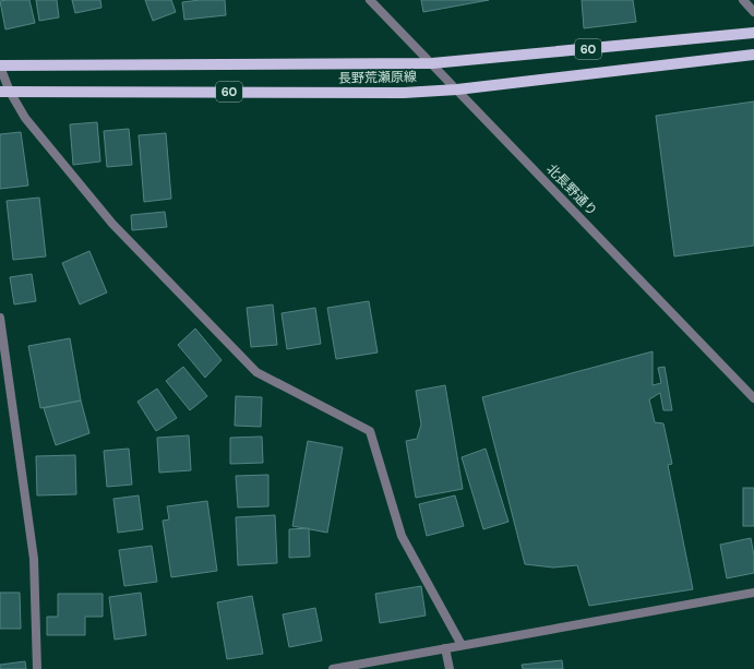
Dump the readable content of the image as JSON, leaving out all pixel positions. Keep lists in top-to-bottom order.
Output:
{
  "streets": {
    "main road": ["60", "長野荒瀬原線"],
    "street": ["北長野通り"]
  },
  "crossings": [
    ["長野荒瀬原線", "北長野通り"]
  ]
}
